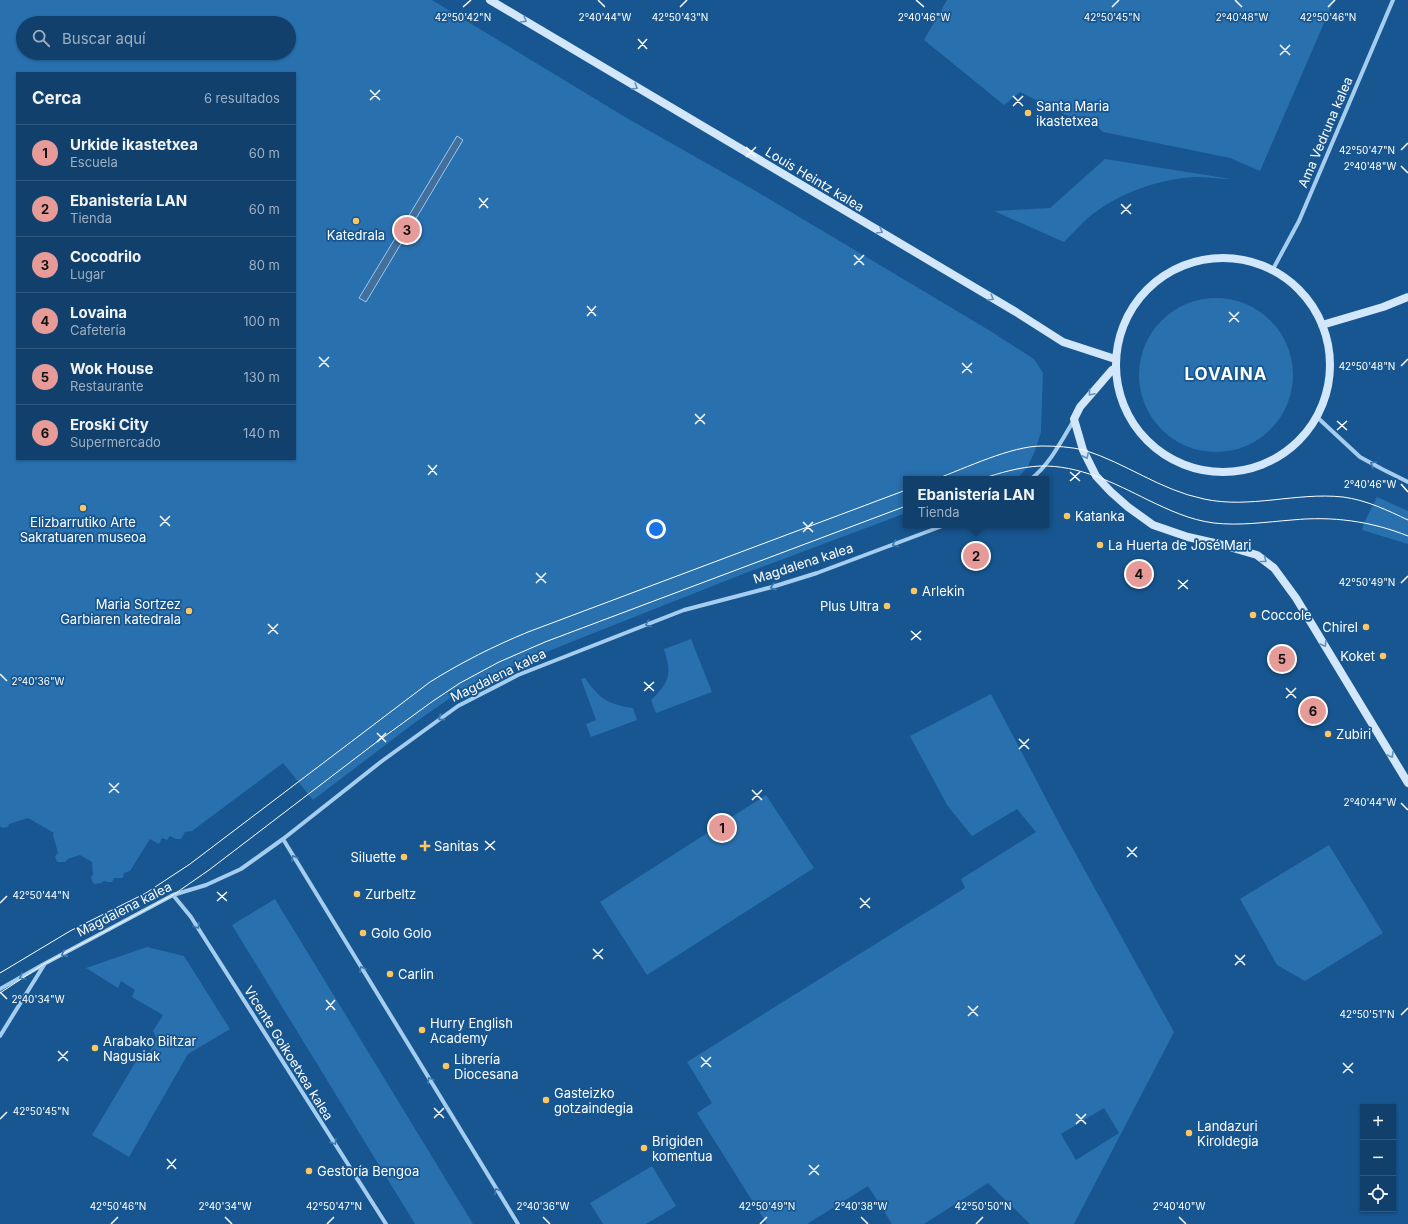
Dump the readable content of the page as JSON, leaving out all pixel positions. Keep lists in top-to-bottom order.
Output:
{
  "streets": {
    "main road": ["Louis Heintz kalea"],
    "street": ["Ama Vedruna kalea", "Magdalena kalea", "Vicente Goikoetxea kalea"]
  },
  "crossings": [
    ["Magdalena kalea", "Vicente Goikoetxea kalea"]
  ],
  "one_way": ["Louis Heintz kalea", "Magdalena kalea", "Vicente Goikoetxea kalea"],
  "districts": ["LOVAINA"],
  "places": {
    "other": [
      "Santa Maria ikastetxea",
      "Katedrala",
      "Elizbarrutiko Arte Sakratuaren museoa",
      "Katanka",
      "La Huerta de José Mari",
      "Arlekin",
      "Plus Ultra",
      "Maria Sortzez Garbiaren katedrala",
      "Coccole",
      "Chirel",
      "Koket",
      "Zubiri",
      "Siluette",
      "Zurbeltz",
      "Golo Golo",
      "Carlin",
      "Hurry English Academy",
      "Arabako Biltzar Nagusiak",
      "Librería Diocesana",
      "Gasteizko gotzaindegia",
      "Landazuri Kiroldegia",
      "Brigiden komentua",
      "Gestoría Bengoa"
    ],
    "health": ["Sanitas"]
  },
  "page": {
    "search": "Buscar aquí",
    "heading": ["Cerca", "6 resultados"],
    "list": [
      {
        "mark": "1",
        "name": "Urkide ikastetxea",
        "note": "Escuela",
        "value": "60 m"
      },
      {
        "mark": "2",
        "name": "Ebanistería LAN",
        "note": "Tienda",
        "value": "60 m"
      },
      {
        "mark": "3",
        "name": "Cocodrilo",
        "note": "Lugar",
        "value": "80 m"
      },
      {
        "mark": "4",
        "name": "Lovaina",
        "note": "Cafetería",
        "value": "100 m"
      },
      {
        "mark": "5",
        "name": "Wok House",
        "note": "Restaurante",
        "value": "130 m"
      },
      {
        "mark": "6",
        "name": "Eroski City",
        "note": "Supermercado",
        "value": "140 m"
      }
    ],
    "pins": [
      "3",
      "2",
      "4",
      "5",
      "6",
      "1"
    ],
    "popup": ["Ebanistería LAN", "Tienda"],
    "map_buttons": ["+", "−"]
  },
  "coordinates": [
    "42°50'42\"N",
    "2°40'44\"W",
    "42°50'43\"N",
    "2°40'46\"W",
    "42°50'45\"N",
    "2°40'48\"W",
    "42°50'46\"N",
    "42°50'47\"N",
    "42°50'48\"N",
    "42°50'49\"N",
    "2°40'36\"W",
    "42°50'44\"N",
    "2°40'34\"W",
    "42°50'51\"N",
    "2°40'38\"W",
    "42°50'50\"N",
    "2°40'40\"W"
  ]
}
